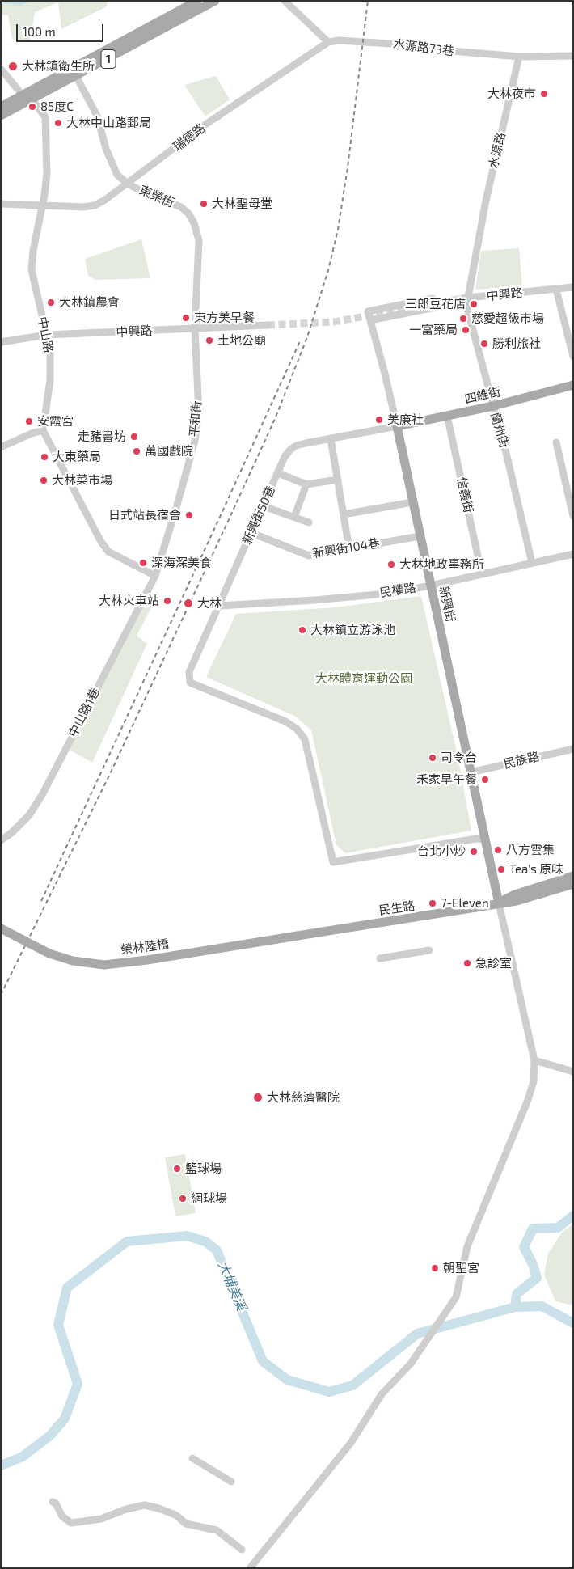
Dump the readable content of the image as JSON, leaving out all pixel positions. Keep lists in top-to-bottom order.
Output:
{
  "streets": {
    "main road": [
      "1",
      "四維街",
      "新興街",
      "民生路",
      "榮林陸橋"
    ],
    "street": [
      "水源路73巷",
      "瑞德路",
      "水源路",
      "東榮街",
      "中興路",
      "中山路",
      "平和街",
      "蘭州街",
      "信義街",
      "新興街50巷",
      "新興街104巷",
      "民權路",
      "中山路1巷",
      "民族路"
    ]
  },
  "crossings": [
    ["水源路73巷", "瑞德路"],
    ["水源路73巷", "水源路"],
    ["1", "東榮街"],
    ["1", "中山路"],
    ["瑞德路", "東榮街"],
    ["瑞德路", "中山路"],
    ["水源路", "中興路"],
    ["水源路", "蘭州街"],
    ["東榮街", "中興路"],
    ["東榮街", "平和街"],
    ["中興路", "中山路"],
    ["中興路", "平和街"],
    ["中興路", "蘭州街"],
    ["中興路", "新興街"],
    ["四維街", "蘭州街"],
    ["四維街", "信義街"],
    ["四維街", "新興街50巷"],
    ["四維街", "新興街"],
    ["平和街", "中山路1巷"],
    ["蘭州街", "民權路"],
    ["信義街", "民權路"],
    ["新興街50巷", "新興街104巷"],
    ["新興街50巷", "民權路"],
    ["新興街50巷", "新興街"],
    ["新興街104巷", "新興街"],
    ["民權路", "新興街"],
    ["新興街", "民族路"],
    ["新興街", "民生路"],
    ["民生路", "榮林陸橋"]
  ],
  "water": ["大埔美溪"],
  "parks": ["大林體育運動公園"],
  "places": [
    "大林鎮衛生所",
    "大林夜市",
    "85度C",
    "大林中山路郵局",
    "大林聖母堂",
    "大林鎮農會",
    "三郎豆花店",
    "東方美早餐",
    "慈愛超級市場",
    "一富藥局",
    "土地公廟",
    "勝利旅社",
    "美廉社",
    "安霞宮",
    "走豬書坊",
    "萬國戲院",
    "大東藥局",
    "大林菜市場",
    "日式站長宿舍",
    "深海深美食",
    "大林地政事務所",
    "大林火車站",
    "大林",
    "大林鎮立游泳池",
    "司令台",
    "禾家早午餐",
    "八方雲集",
    "台北小炒",
    "Tea's 原味",
    "7-Eleven",
    "急診室",
    "大林慈濟醫院",
    "籃球場",
    "網球場",
    "朝聖宮"
  ],
  "scale_bar": "100 m"
}
